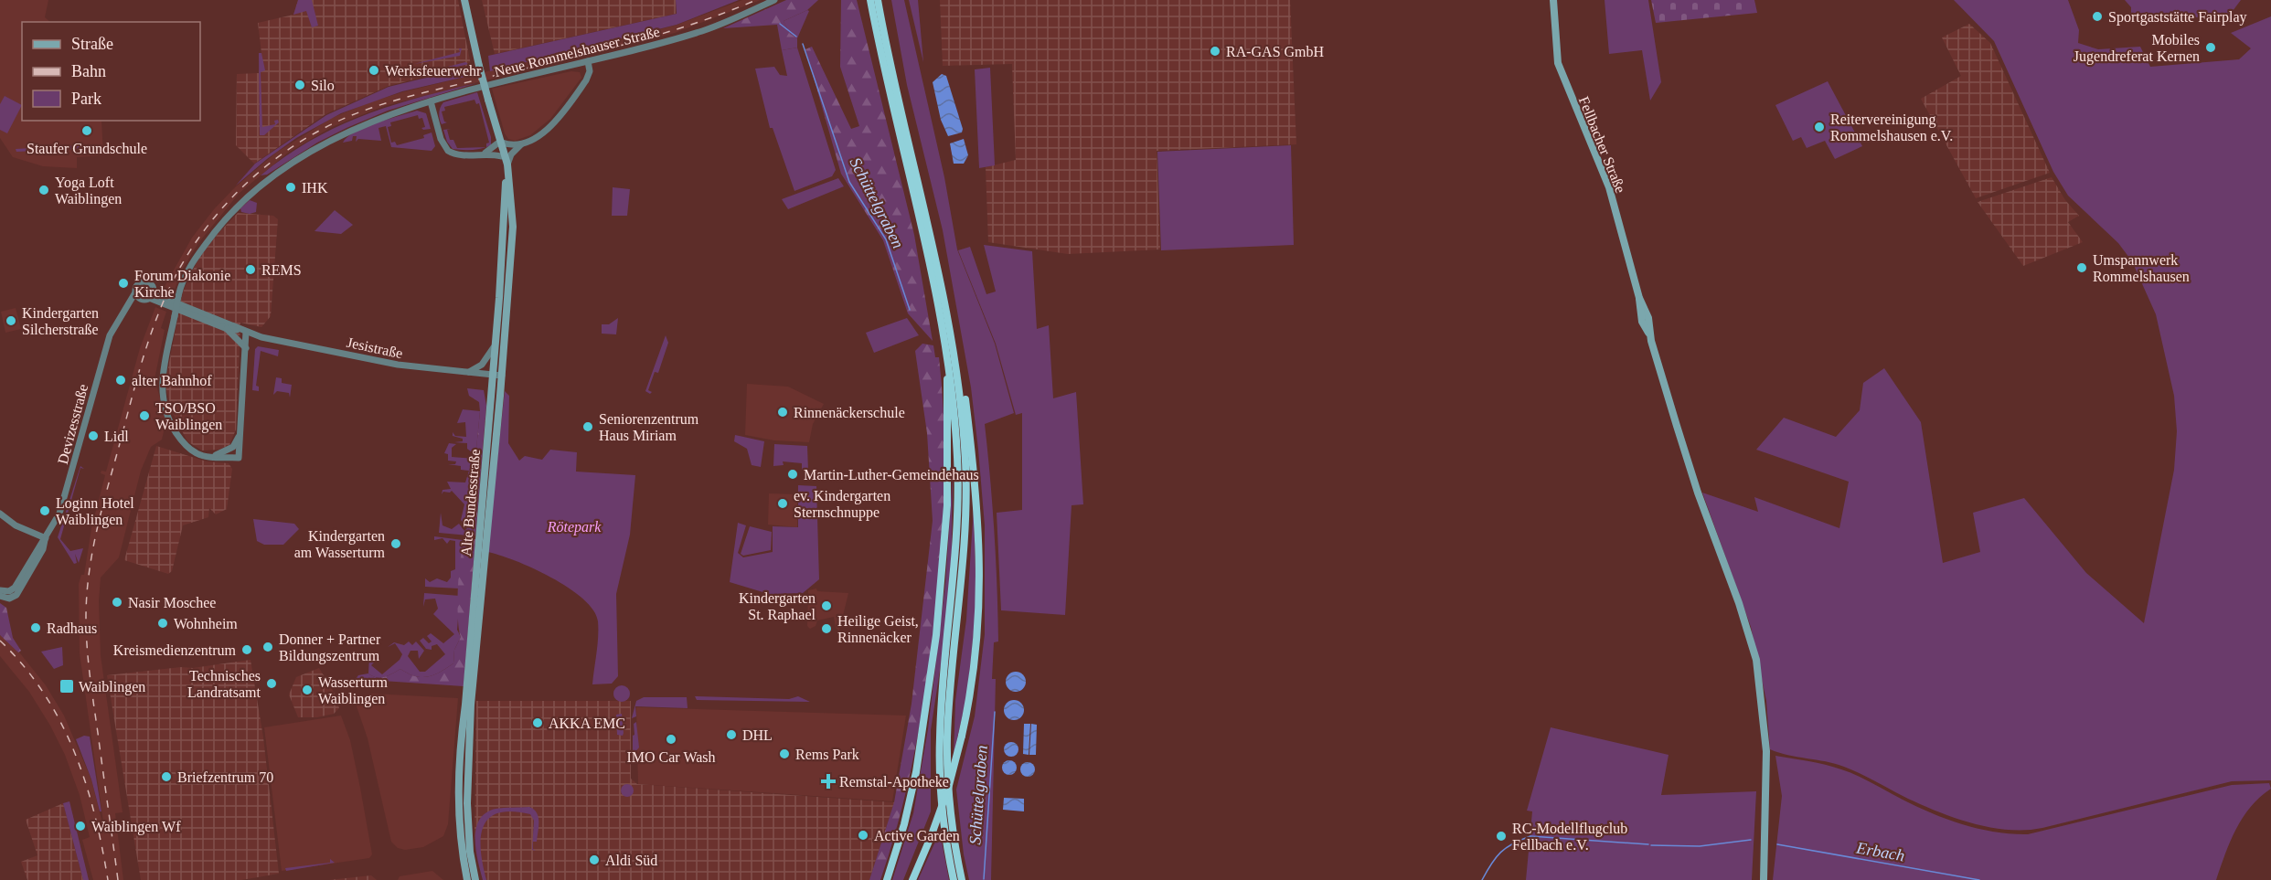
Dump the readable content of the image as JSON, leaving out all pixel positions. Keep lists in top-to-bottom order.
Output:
{
  "streets": {
    "main road": ["Fellbacher Straße", "Alte Bundesstraße"],
    "street": ["Neue Rommelshauser Straße", "Jesistraße", "Devizesstraße"]
  },
  "crossings": [
    ["Jesistraße", "Devizesstraße"],
    ["Jesistraße", "Alte Bundesstraße"]
  ],
  "water": ["Schüttelgraben", "Erbach"],
  "parks": ["Rötepark"],
  "places": {
    "other": [
      "Sportgaststätte Fairplay",
      "Mobiles Jugendreferat Kernen",
      "RA-GAS GmbH",
      "Werksfeuerwehr",
      "Silo",
      "Reitervereinigung Rommelshausen e.V.",
      "Staufer Grundschule",
      "IHK",
      "Yoga Loft Waiblingen",
      "Umspannwerk Rommelshausen",
      "REMS",
      "Forum Diakonie Kirche",
      "Kindergarten Silcherstraße",
      "alter Bahnhof",
      "Rinnenäckerschule",
      "TSO/BSO Waiblingen",
      "Seniorenzentrum Haus Miriam",
      "Lidl",
      "Martin-Luther-Gemeindehaus",
      "ev. Kindergarten Sternschnuppe",
      "Loginn Hotel Waiblingen",
      "Kindergarten am Wasserturm",
      "Nasir Moschee",
      "Kindergarten St. Raphael",
      "Wohnheim",
      "Radhaus",
      "Heilige Geist, Rinnenäcker",
      "Donner + Partner Bildungszentrum",
      "Kreismedienzentrum",
      "Technisches Landratsamt",
      "Wasserturm Waiblingen",
      "AKKA EMC",
      "DHL",
      "IMO Car Wash",
      "Rems Park",
      "Briefzentrum 70",
      "Waiblingen Wf",
      "Active Garden",
      "RC-Modellflugclub Fellbach e.V.",
      "Aldi Süd"
    ],
    "transit": ["Waiblingen"],
    "health": ["Remstal-Apotheke"]
  },
  "legend": ["Straße", "Bahn", "Park"]
}
